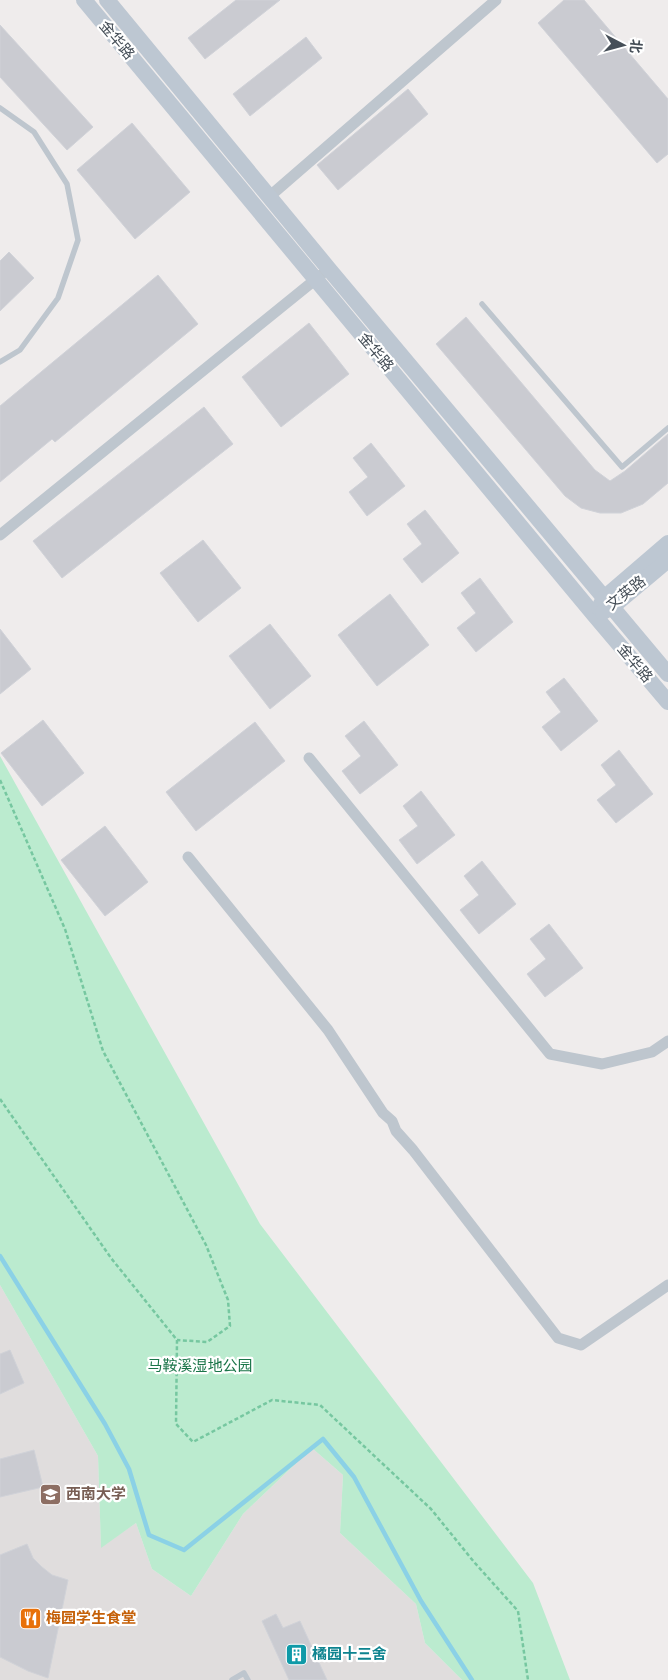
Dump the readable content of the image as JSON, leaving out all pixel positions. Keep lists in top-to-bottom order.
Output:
{
  "streets": {
    "main road": ["金华路", "文英路"]
  },
  "crossings": [
    ["金华路", "文英路"]
  ],
  "parks": ["马鞍溪湿地公园"],
  "places": {
    "school or university": ["西南大学"],
    "restaurant": ["梅园学生食堂"],
    "building": ["橘园十三舍"]
  },
  "north": "right"
}
